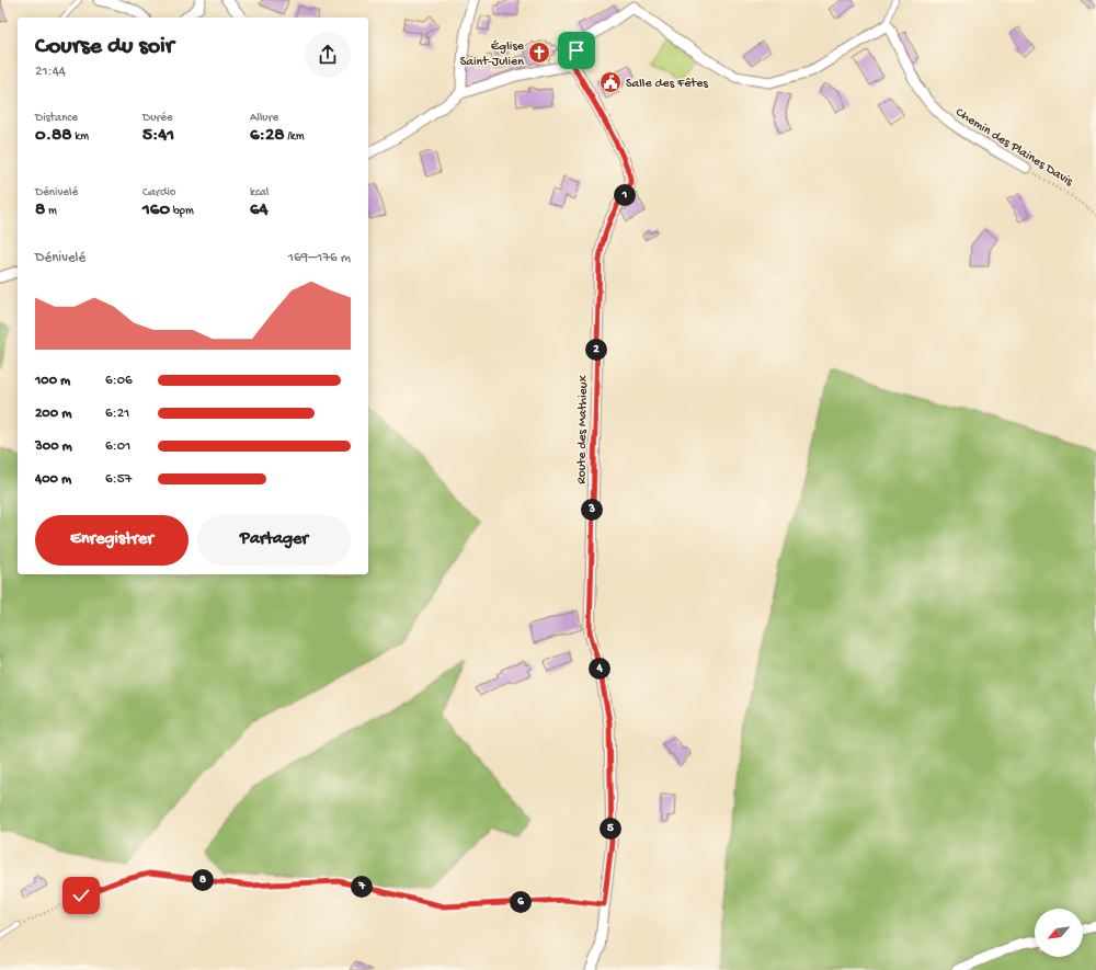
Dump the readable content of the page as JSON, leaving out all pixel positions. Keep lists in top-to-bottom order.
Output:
{
  "streets": {
    "street": ["Chemin des Plaines Davis", "Route des Mathieux"]
  },
  "places": {
    "church": ["Église Saint-Julien"],
    "public building": ["Salle des Fêtes"]
  },
  "north": "bottom left",
  "page": {
    "heading": ["Course du soir", "21:44"],
    "stats": [
      ["Distance", "0.88 km"],
      ["Durée", "5:41"],
      ["Allure", "6:28 /km"],
      ["Dénivelé", "8 m"],
      ["Cardio", "160 bpm"],
      ["kcal", "64"]
    ],
    "pins": [
      "1",
      "2",
      "3",
      "4",
      "5",
      "8",
      "7",
      "6"
    ],
    "chart": ["Dénivelé", "169–176 m"],
    "list": [
      {
        "name": "100 m",
        "note": "6:06"
      },
      {
        "name": "200 m",
        "note": "6:21"
      },
      {
        "name": "300 m",
        "note": "6:01"
      },
      {
        "name": "400 m",
        "note": "6:57"
      }
    ],
    "buttons": ["Enregistrer", "Partager"]
  }
}
